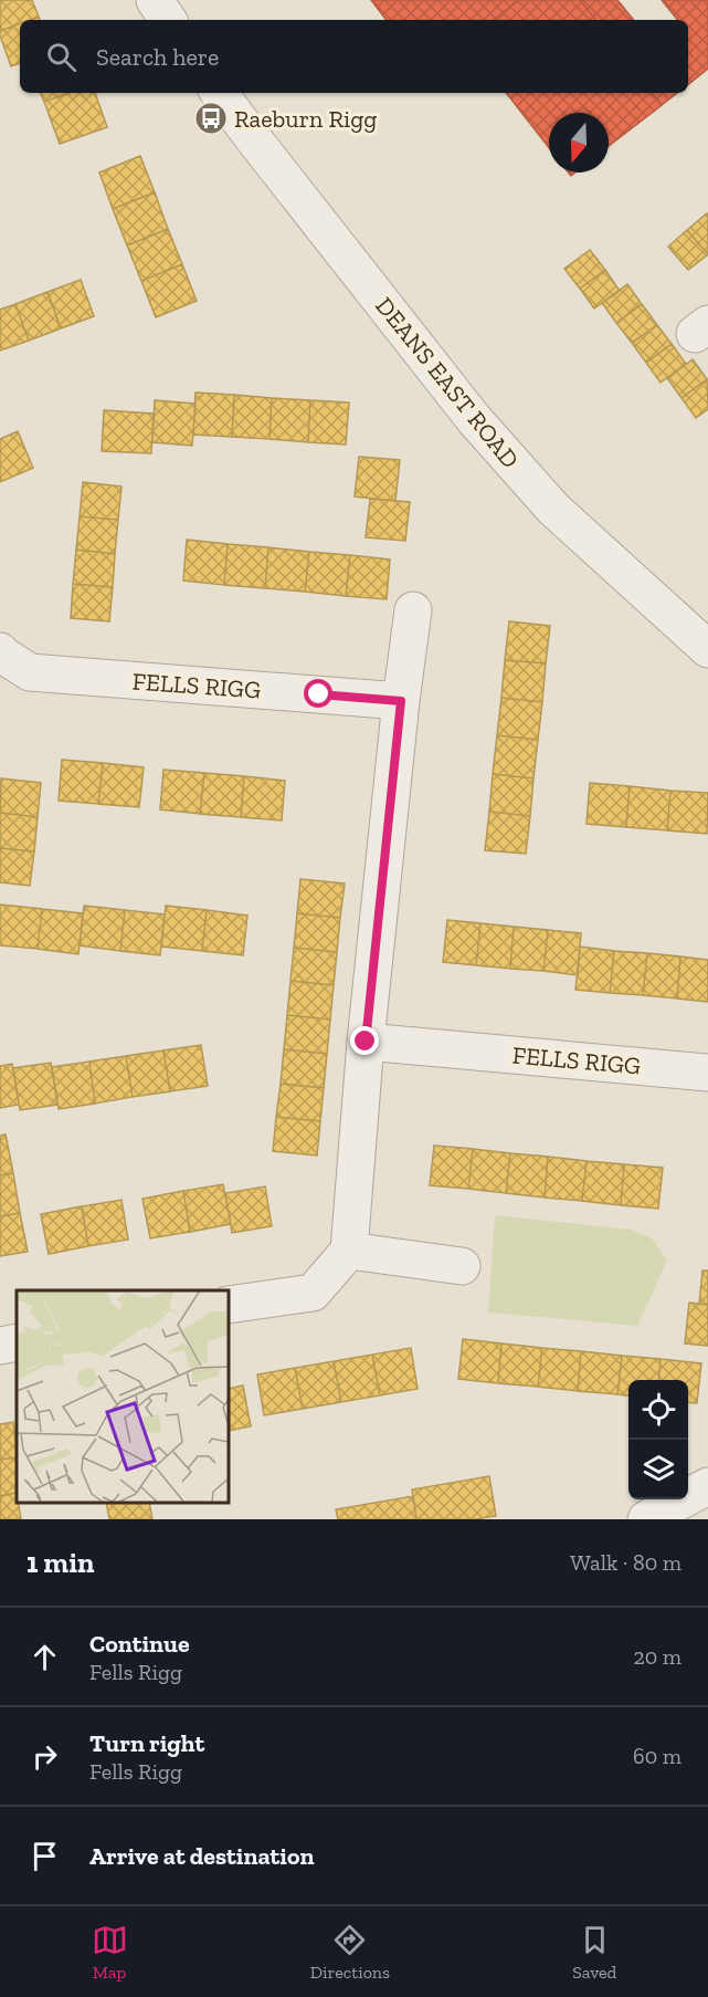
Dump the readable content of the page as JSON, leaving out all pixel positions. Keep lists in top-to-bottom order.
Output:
{
  "streets": {
    "street": ["DEANS EAST ROAD", "FELLS RIGG"]
  },
  "places": {
    "bus stop": ["Raeburn Rigg"]
  },
  "north": "bottom",
  "page": {
    "search": "Search here",
    "heading": ["1 min", "Walk · 80 m"],
    "list": [
      ["Continue", "Fells Rigg", "20 m"],
      ["Turn right", "Fells Rigg", "60 m"],
      "Arrive at destination"
    ],
    "nav": ["Map", "Directions", "Saved"]
  }
}
